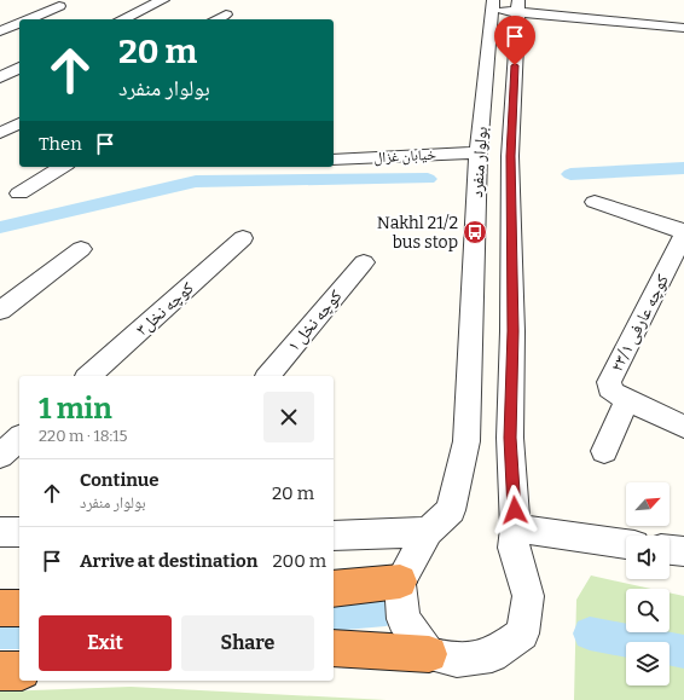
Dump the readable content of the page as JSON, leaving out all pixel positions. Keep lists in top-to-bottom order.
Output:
{
  "streets": {
    "street": [
      "خیابان غزال",
      "بولوار منفرد",
      "کوچه نخل۳",
      "کوچه نخل ۱",
      "کوچه عارفی ۲۳/۱"
    ]
  },
  "crossings": [
    ["خیابان غزال", "بولوار منفرد"]
  ],
  "places": {
    "bus stop": ["Nakhl 21/2 bus stop"]
  },
  "north": "top right",
  "page": {
    "turn": ["20 m", "بولوار منفرد"],
    "then": "Then",
    "heading": ["1 min", "220 m · 18:15"],
    "list": [
      {
        "name": "Continue",
        "note": "بولوار منفرد",
        "value": "20 m"
      },
      {
        "name": "Arrive at destination",
        "value": "200 m"
      }
    ],
    "buttons": ["Exit", "Share"]
  }
}
